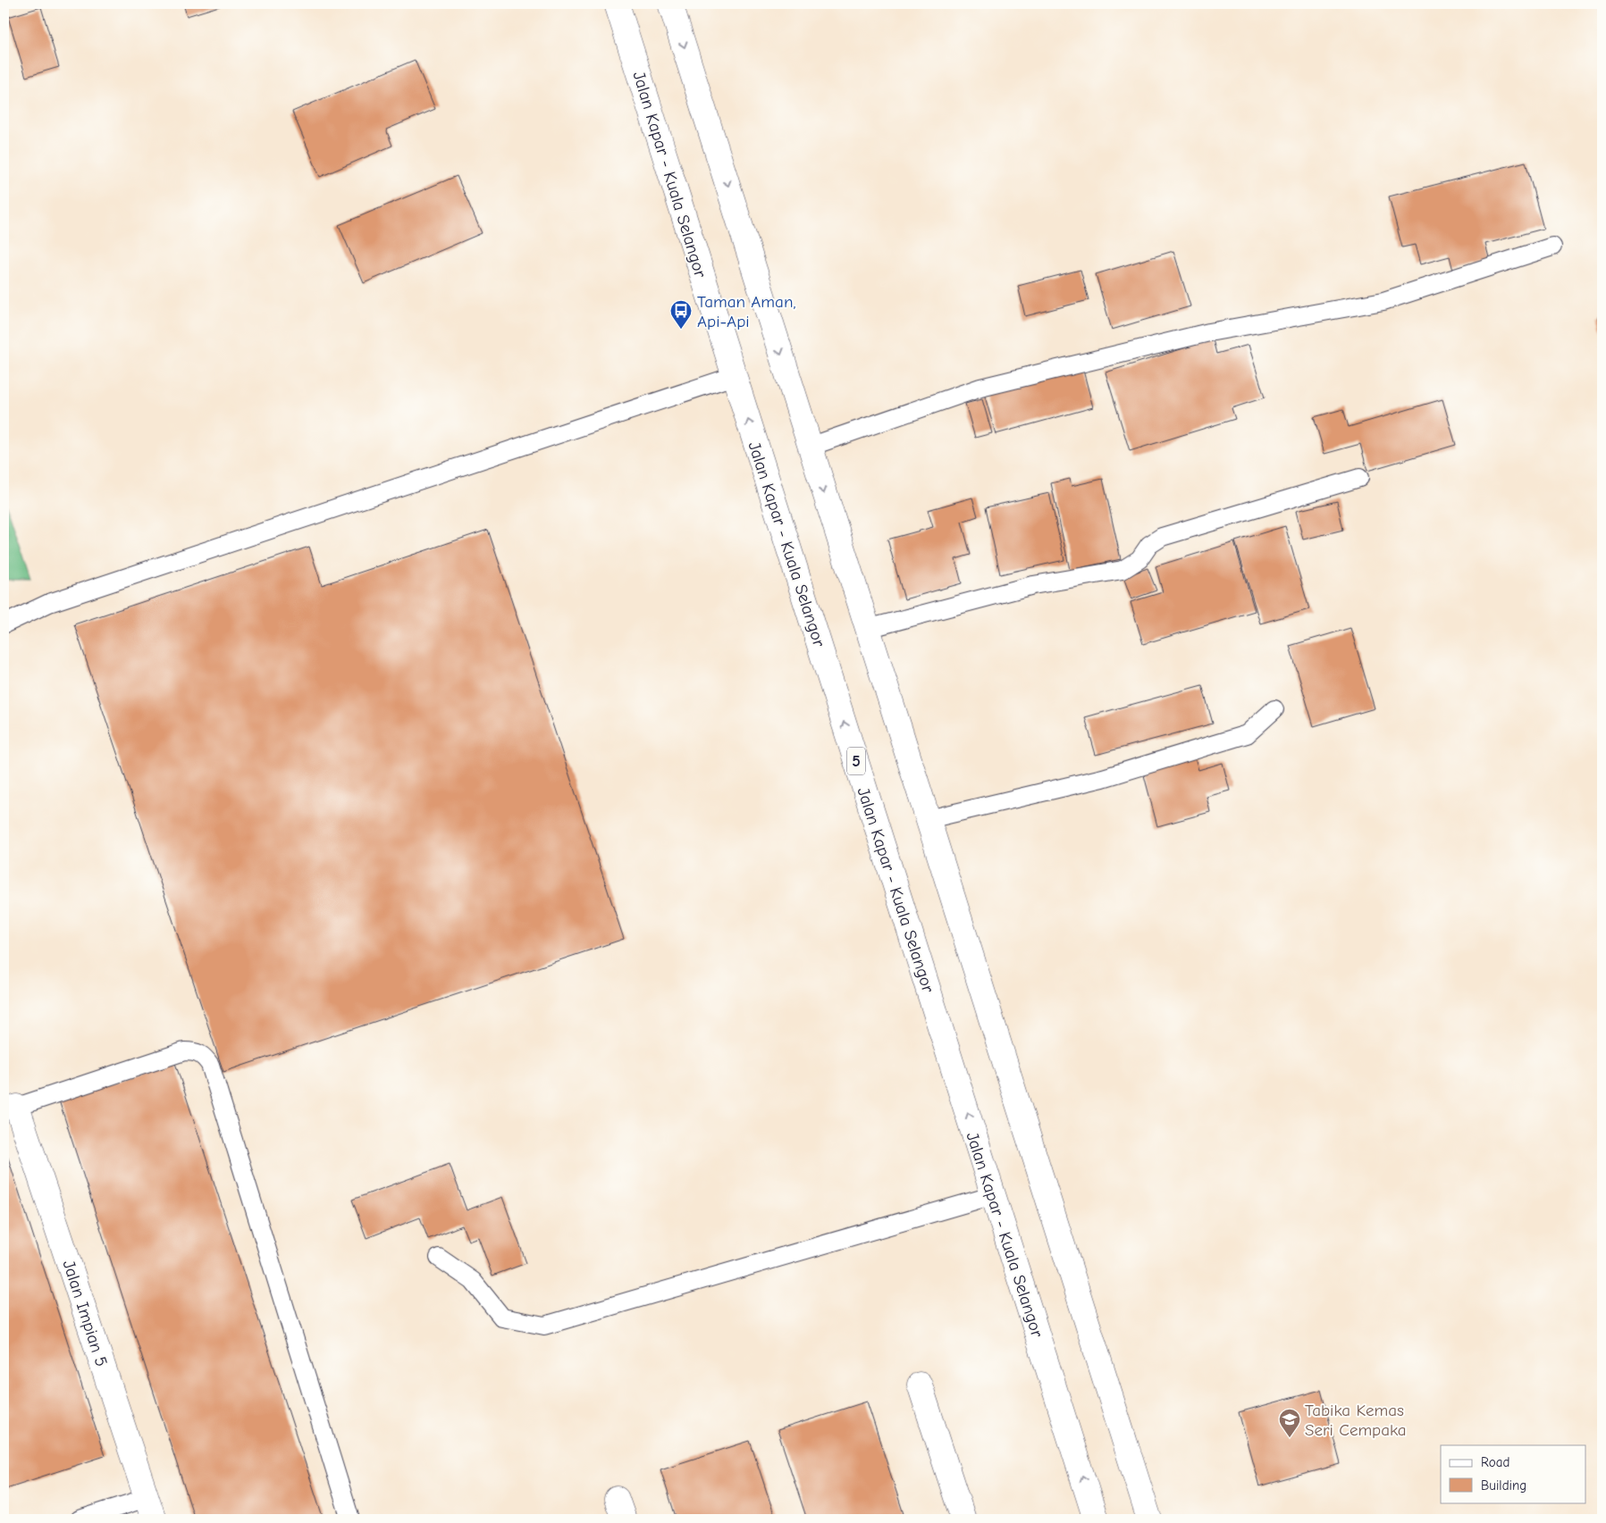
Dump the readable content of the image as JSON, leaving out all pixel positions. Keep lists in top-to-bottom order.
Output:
{
  "streets": {
    "main road": ["Jalan Kapar - Kuala Selangor", "5", "Jalan Impian 5"]
  },
  "places": {
    "bus stop": ["Taman Aman, Api-Api"],
    "school or university": ["Tabika Kemas Seri Cempaka"]
  },
  "legend": ["Road", "Building"]
}
